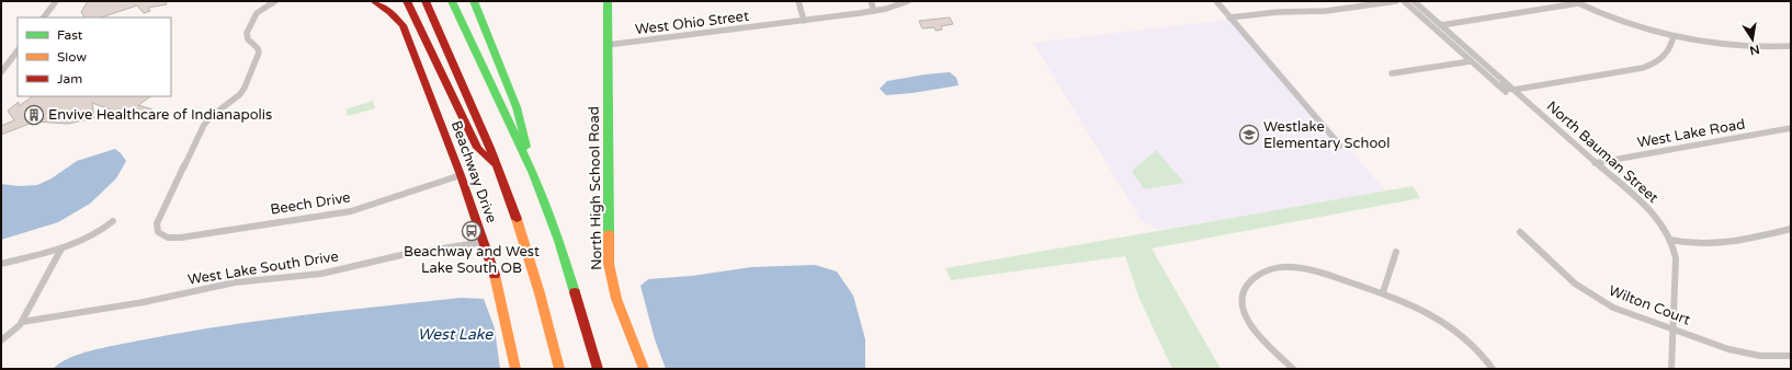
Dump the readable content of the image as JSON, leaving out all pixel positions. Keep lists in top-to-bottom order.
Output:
{
  "streets": {
    "main road": ["Beachway Drive", "North High School Road"],
    "street": [
      "West Ohio Street",
      "West Lake Road",
      "North Bauman Street",
      "Beech Drive",
      "West Lake South Drive",
      "Wilton Court"
    ]
  },
  "crossings": [
    ["West Ohio Street", "North High School Road"],
    ["West Lake Road", "North Bauman Street"],
    ["North Bauman Street", "Wilton Court"],
    ["Beachway Drive", "Beech Drive"],
    ["Beachway Drive", "West Lake South Drive"]
  ],
  "water": ["West Lake"],
  "places": {
    "building": ["Envive Healthcare of Indianapolis"],
    "school or university": ["Westlake Elementary School"],
    "bus stop": ["Beachway and West Lake South OB"]
  },
  "legend": ["Fast", "Slow", "Jam"],
  "north": "bottom"
}
